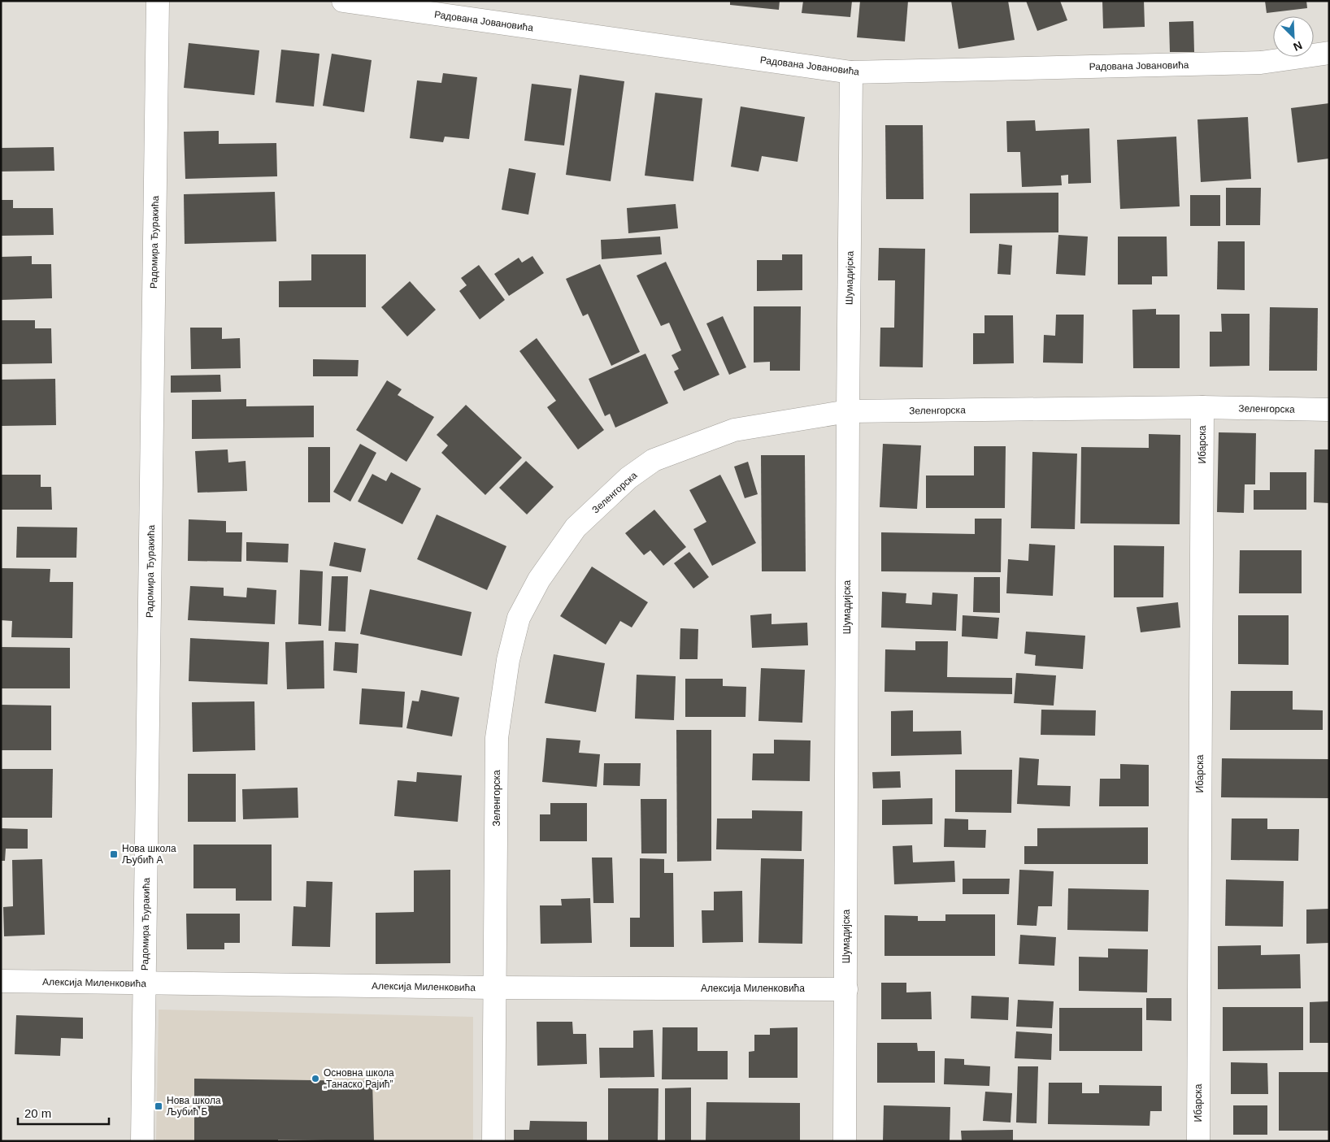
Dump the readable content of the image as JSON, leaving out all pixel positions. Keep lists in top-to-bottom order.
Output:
{
  "streets": {
    "street": [
      "Радована Јовановића",
      "Радомира Ђуракића",
      "Шумадијска",
      "Зеленгорска",
      "Ибарска",
      "Алексија Миленковића"
    ]
  },
  "crossings": [
    ["Радована Јовановића", "Шумадијска"],
    ["Радомира Ђуракића", "Алексија Миленковића"],
    ["Шумадијска", "Зеленгорска"],
    ["Шумадијска", "Алексија Миленковића"],
    ["Зеленгорска", "Ибарска"],
    ["Зеленгорска", "Алексија Миленковића"]
  ],
  "places": {
    "transit": ["Нова школа Љубић А", "Нова школа Љубић Б"],
    "other": ["Основна школа „Танаско Рајић”"]
  },
  "scale_bar": "20 m",
  "north": "bottom right"
}
